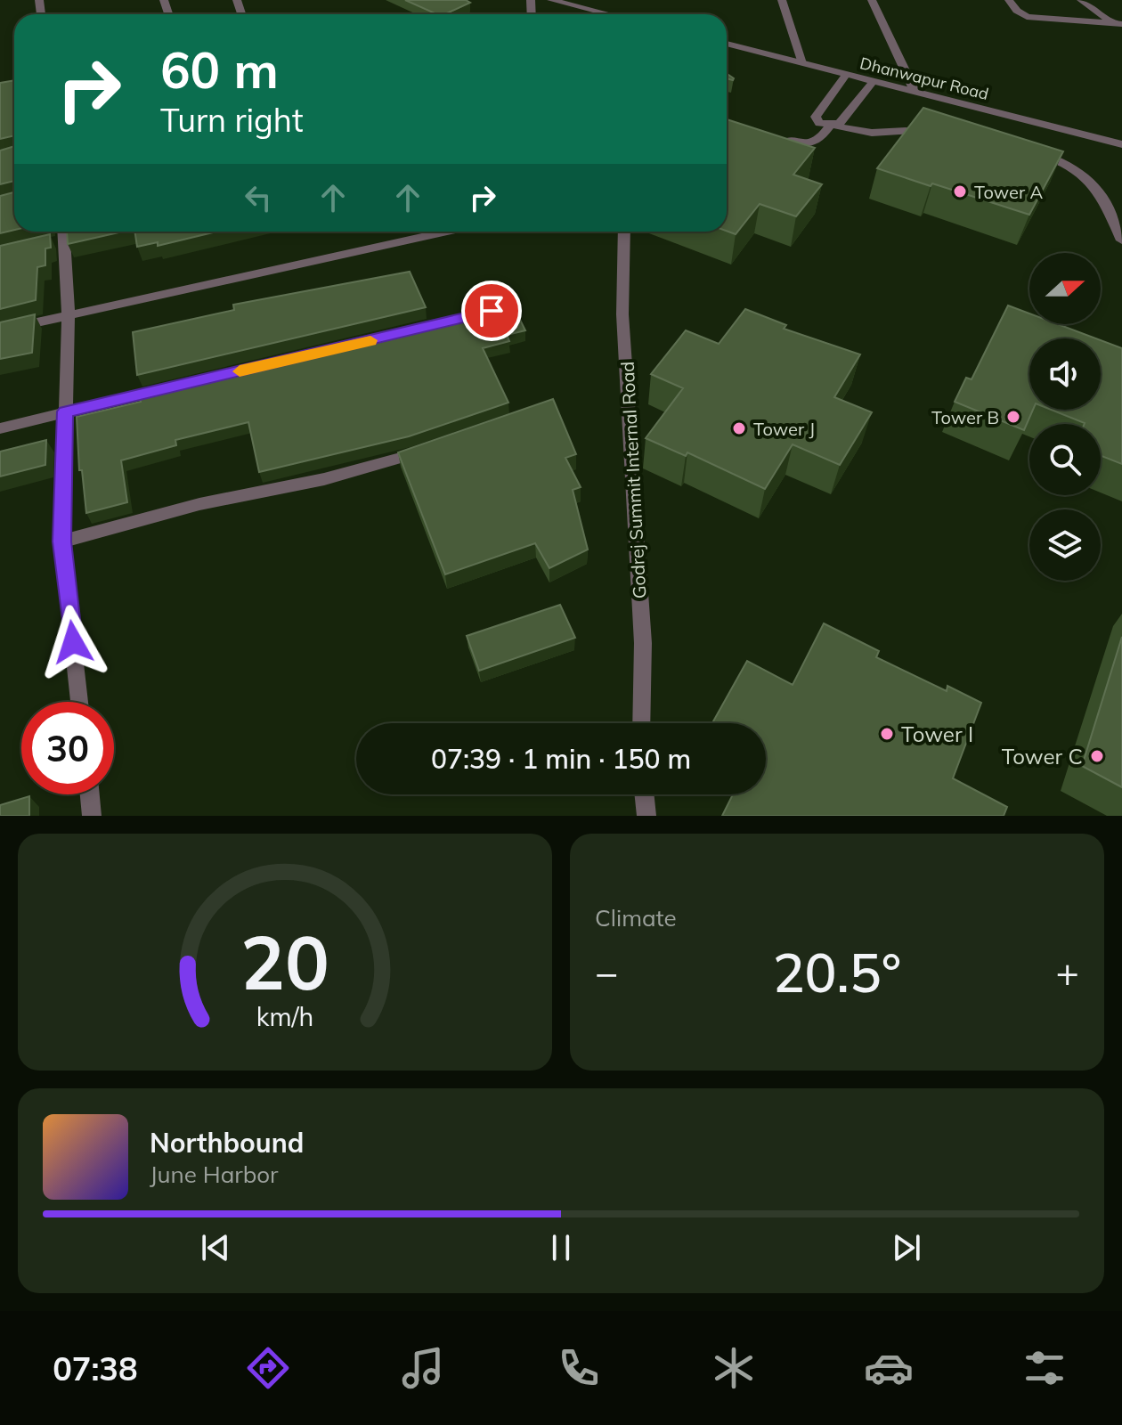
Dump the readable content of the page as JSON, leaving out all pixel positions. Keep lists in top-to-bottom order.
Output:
{
  "streets": {
    "street": ["Dhanwapur Road", "Godrej Summit Internal Road"]
  },
  "places": [
    "Tower A",
    "Tower B",
    "Tower J",
    "Tower I",
    "Tower C"
  ],
  "north": "right",
  "page": {
    "turn": ["60 m", "Turn right"],
    "limit": "30",
    "trip": "07:39 · 1 min · 150 m",
    "tile": "Climate",
    "heat": ["−", "20.5°", "+"],
    "song": ["Northbound", "June Harbor"],
    "tabs": "07:38",
    "gauge": ["20", "km/h"]
  }
}
